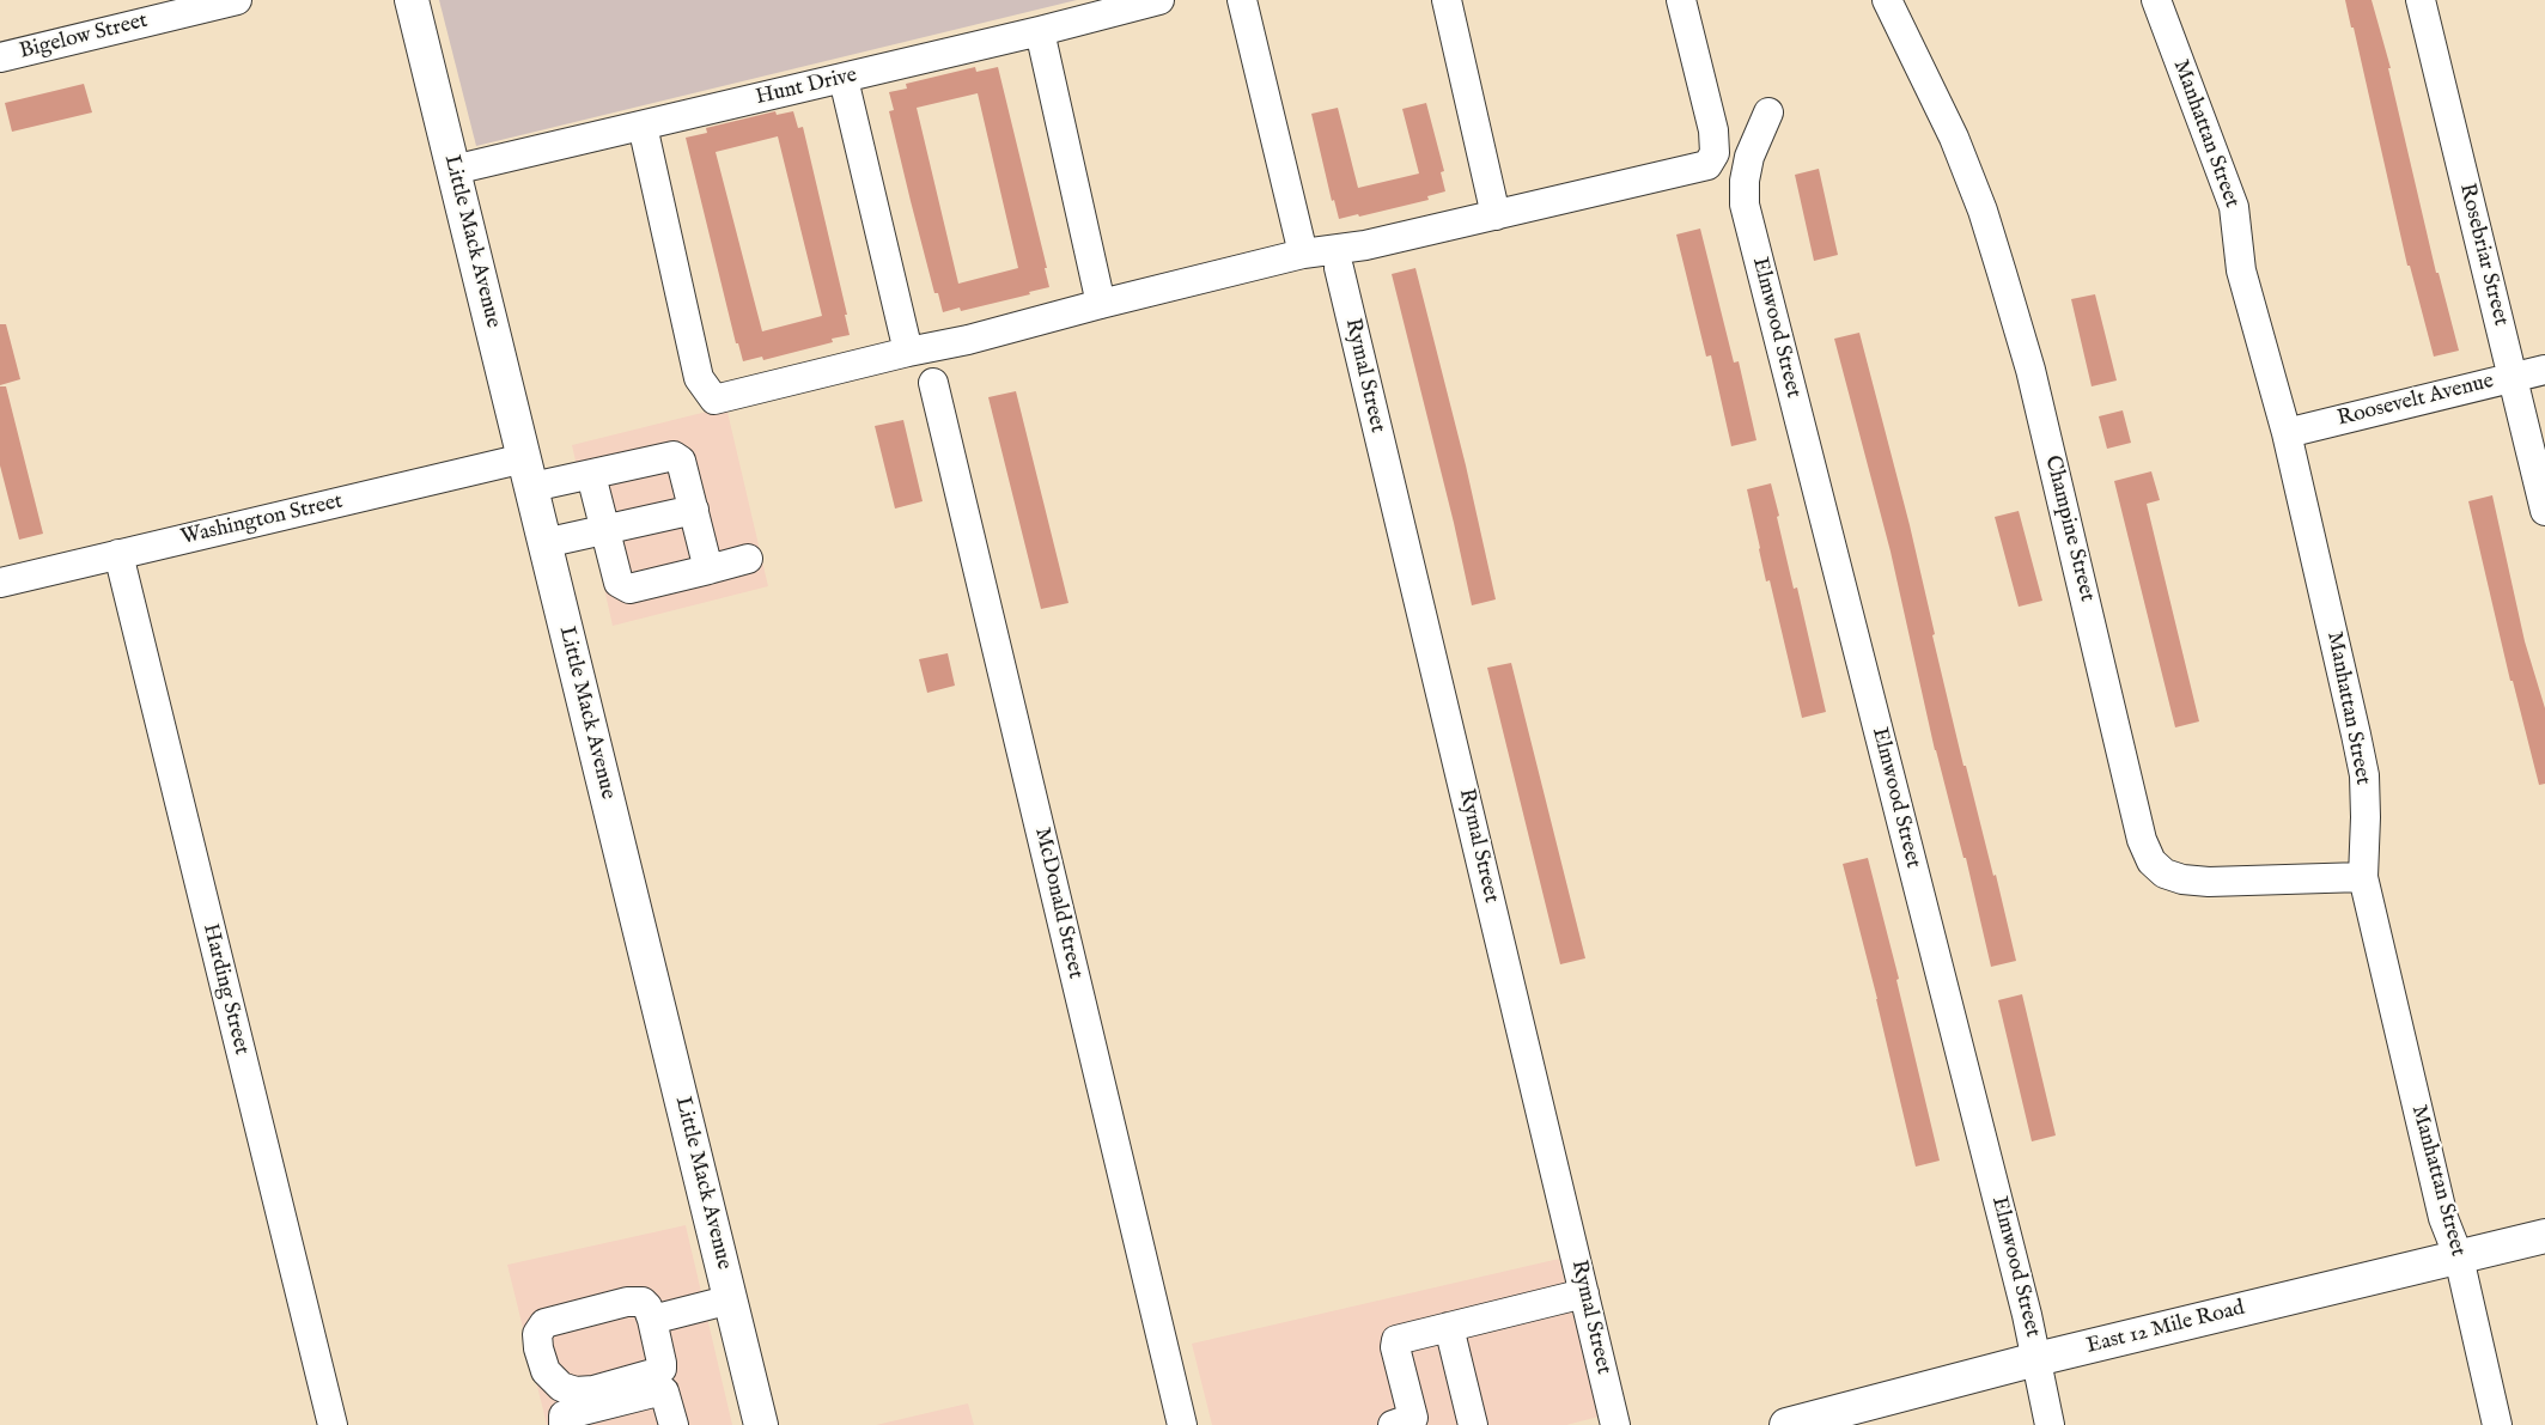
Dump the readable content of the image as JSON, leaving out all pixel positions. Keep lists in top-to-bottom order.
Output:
{
  "streets": {
    "main road": ["Little Mack Avenue", "East 12 Mile Road"],
    "street": [
      "Bigelow Street",
      "Hunt Drive",
      "Manhattan Street",
      "Rosebriar Street",
      "Elmwood Street",
      "Rymal Street",
      "Roosevelt Avenue",
      "Washington Street",
      "Champine Street",
      "McDonald Street",
      "Harding Street"
    ]
  },
  "crossings": [
    ["Hunt Drive", "Little Mack Avenue"],
    ["Manhattan Street", "Roosevelt Avenue"],
    ["Manhattan Street", "Champine Street"],
    ["Manhattan Street", "East 12 Mile Road"],
    ["Little Mack Avenue", "Washington Street"],
    ["Rosebriar Street", "Roosevelt Avenue"],
    ["Elmwood Street", "East 12 Mile Road"],
    ["Washington Street", "Harding Street"]
  ]
}
